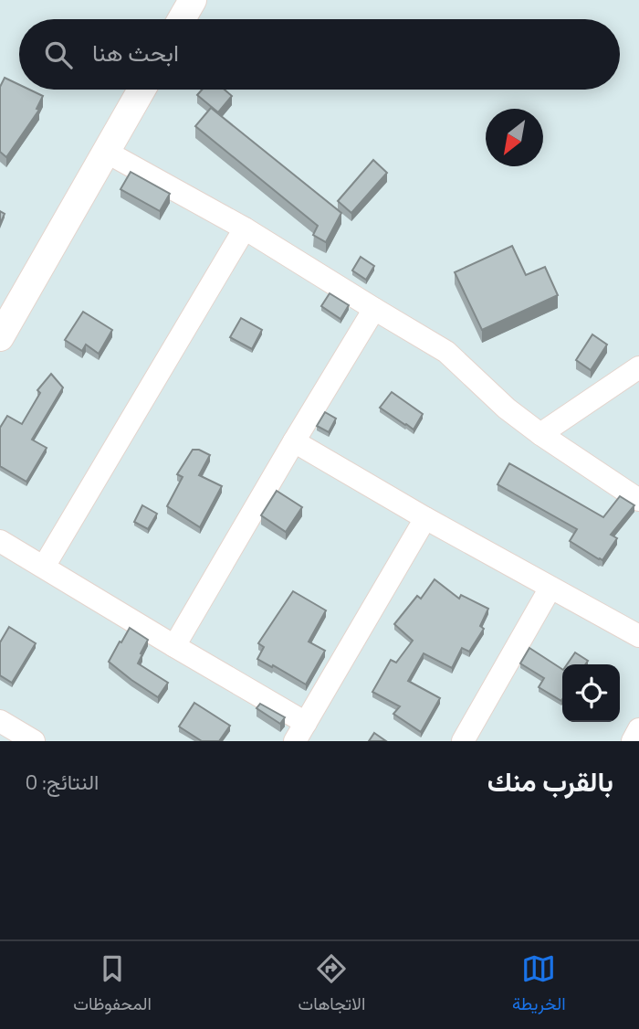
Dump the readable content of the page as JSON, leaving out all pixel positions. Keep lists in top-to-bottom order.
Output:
{
  "north": "bottom left",
  "page": {
    "search": "ابحث هنا",
    "heading": ["بالقرب منك", "النتائج: 0"],
    "nav": ["الخريطة", "الاتجاهات", "المحفوظات"]
  }
}
